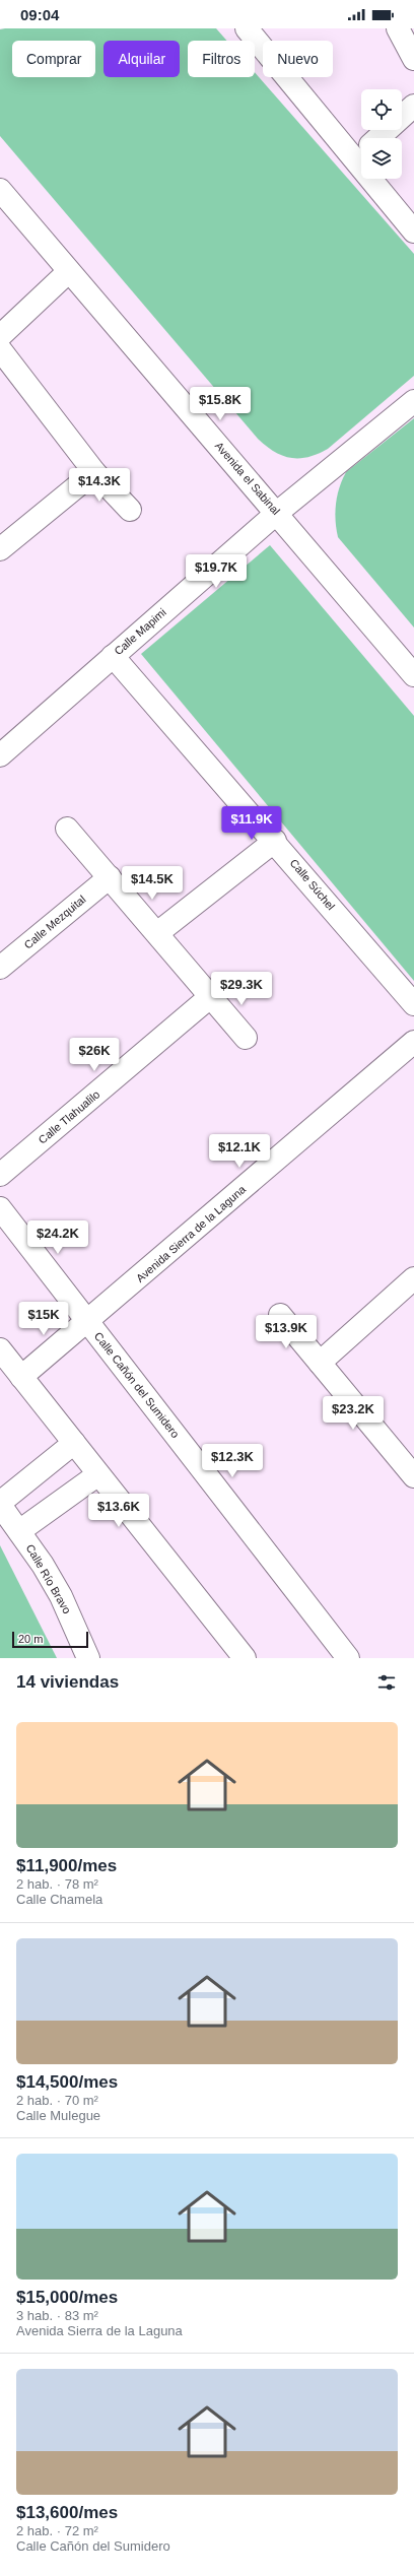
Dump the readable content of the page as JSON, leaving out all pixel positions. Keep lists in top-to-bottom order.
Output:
{
  "streets": {
    "street": [
      "Avenida el Sabinal",
      "Calle Mapimi",
      "Calle Súchel",
      "Calle Mezquital",
      "Calle Tlahualilo",
      "Avenida Sierra de la Laguna",
      "Calle Cañón del Sumidero",
      "Calle Río Bravo"
    ]
  },
  "crossings": [
    ["Avenida el Sabinal", "Calle Mapimi"],
    ["Calle Mapimi", "Calle Súchel"],
    ["Avenida Sierra de la Laguna", "Calle Cañón del Sumidero"]
  ],
  "scale_bar": "20 m",
  "page": {
    "status": "09:04",
    "chip": [
      "Comprar",
      "Alquilar",
      "Filtros",
      "Nuevo"
    ],
    "price": [
      "$15.8K",
      "$14.3K",
      "$19.7K",
      "$11.9K",
      "$14.5K",
      "$29.3K",
      "$26K",
      "$12.1K",
      "$24.2K",
      "$15K",
      "$13.9K",
      "$23.2K",
      "$12.3K",
      "$13.6K"
    ],
    "scale": "20 m",
    "heading": "14 viviendas",
    "list": [
      {
        "name": "$11,900/mes",
        "note": "2 hab. · 78 m² · Calle Chamela"
      },
      {
        "name": "$14,500/mes",
        "note": "2 hab. · 70 m² · Calle Mulegue"
      },
      {
        "name": "$15,000/mes",
        "note": "3 hab. · 83 m² · Avenida Sierra de la Laguna"
      },
      {
        "name": "$13,600/mes",
        "note": "2 hab. · 72 m² · Calle Cañón del Sumidero"
      }
    ]
  }
}
